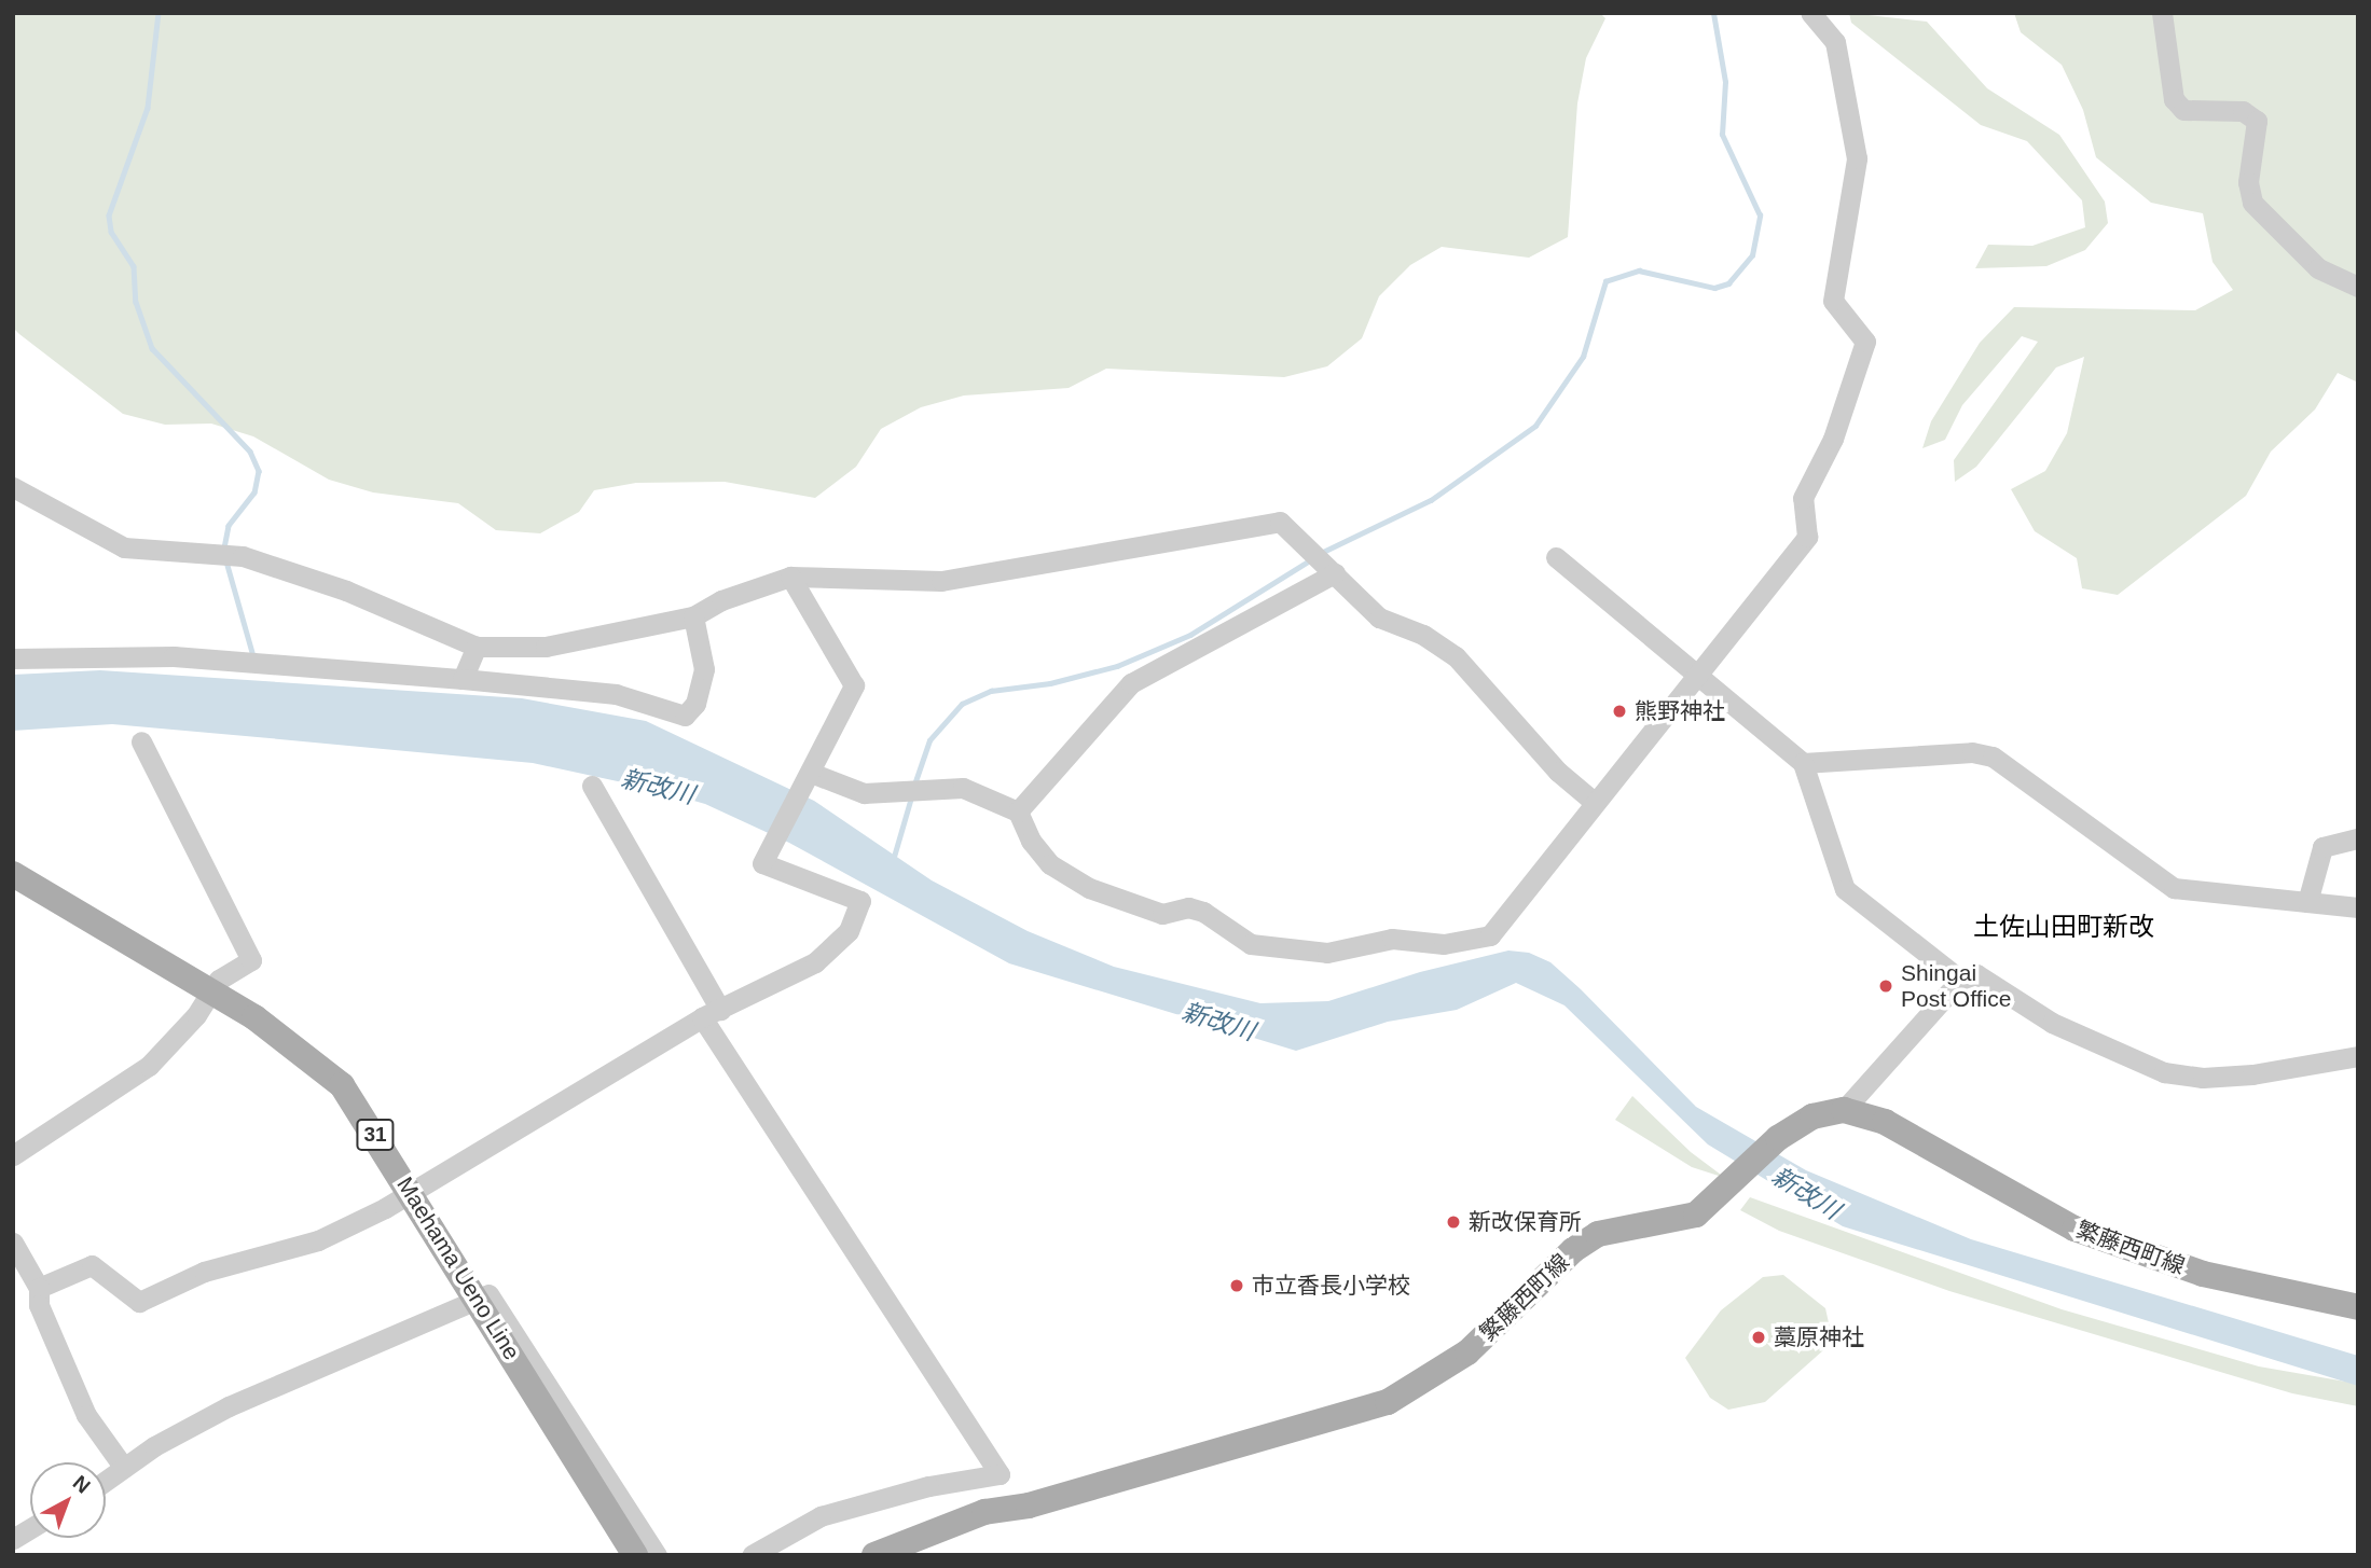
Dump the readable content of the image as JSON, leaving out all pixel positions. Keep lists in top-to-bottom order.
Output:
{
  "streets": {
    "main road": ["31", "繁藤西町線", "Maehama Ueno Line"]
  },
  "districts": ["土佐山田町新改"],
  "water": ["新改川"],
  "places": [
    "熊野神社",
    "Shingai Post Office",
    "新改保育所",
    "市立香長小学校",
    "藁原神社"
  ],
  "north": "top right"
}
